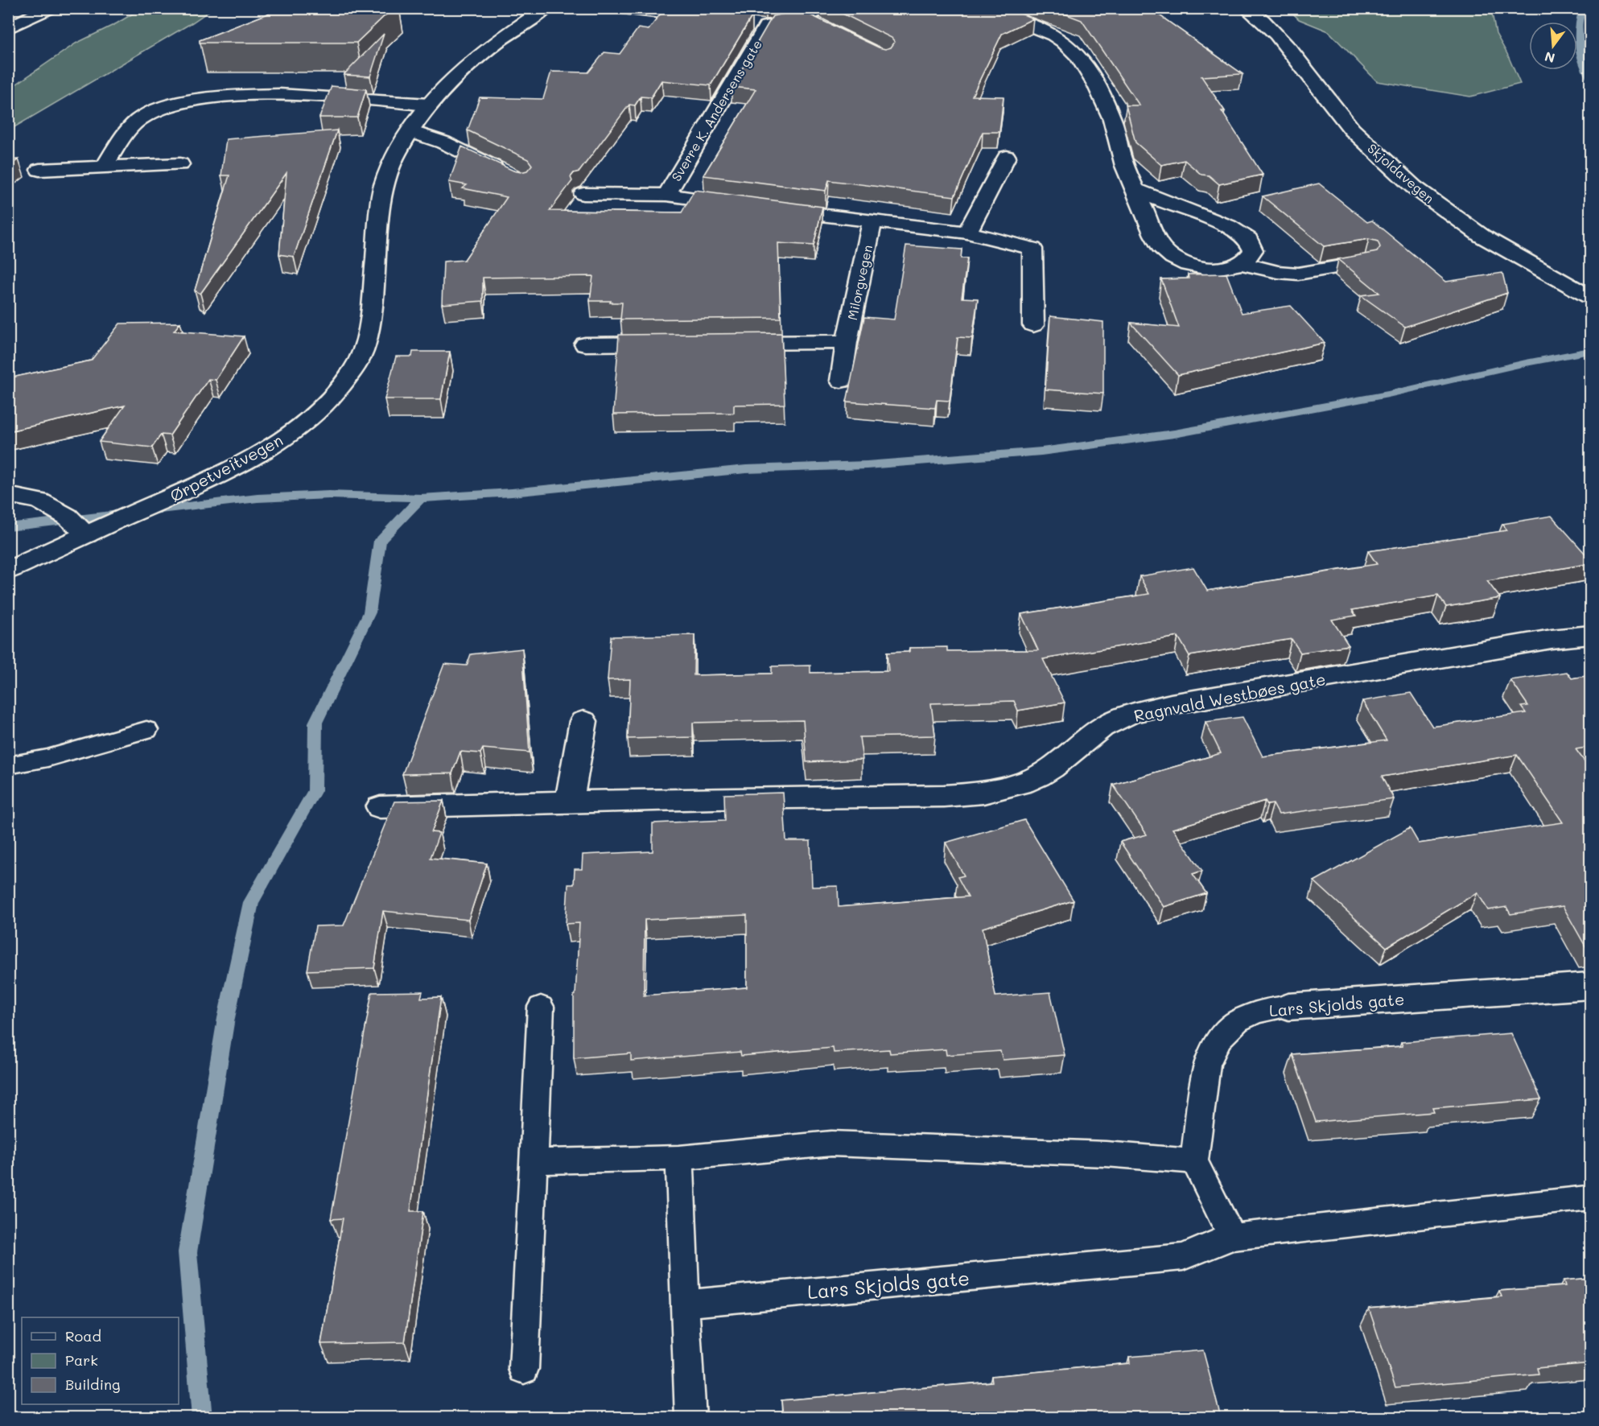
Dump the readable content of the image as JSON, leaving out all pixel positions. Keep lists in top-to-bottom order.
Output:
{
  "streets": {
    "main road": [
      "Sverre K. Andersens gate",
      "Skjoldavegen",
      "Milorgvegen",
      "Ørpetveitvegen",
      "Ragnvald Westbøes gate",
      "Lars Skjolds gate"
    ]
  },
  "legend": ["Road", "Park", "Building"],
  "north": "bottom"
}
